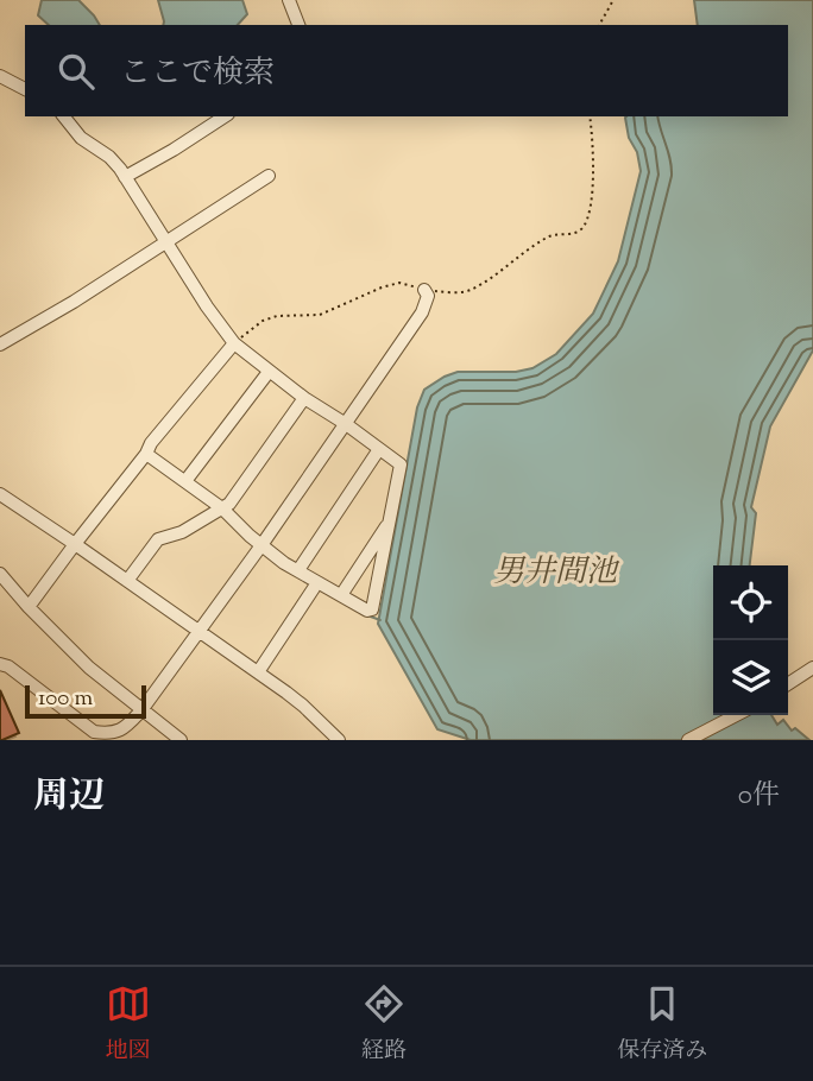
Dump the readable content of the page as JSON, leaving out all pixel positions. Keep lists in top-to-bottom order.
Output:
{
  "water": ["男井間池"],
  "scale_bar": "100 m",
  "page": {
    "search": "ここで検索",
    "scale": "100 m",
    "heading": ["周辺", "0件"],
    "nav": ["地図", "経路", "保存済み"]
  }
}
